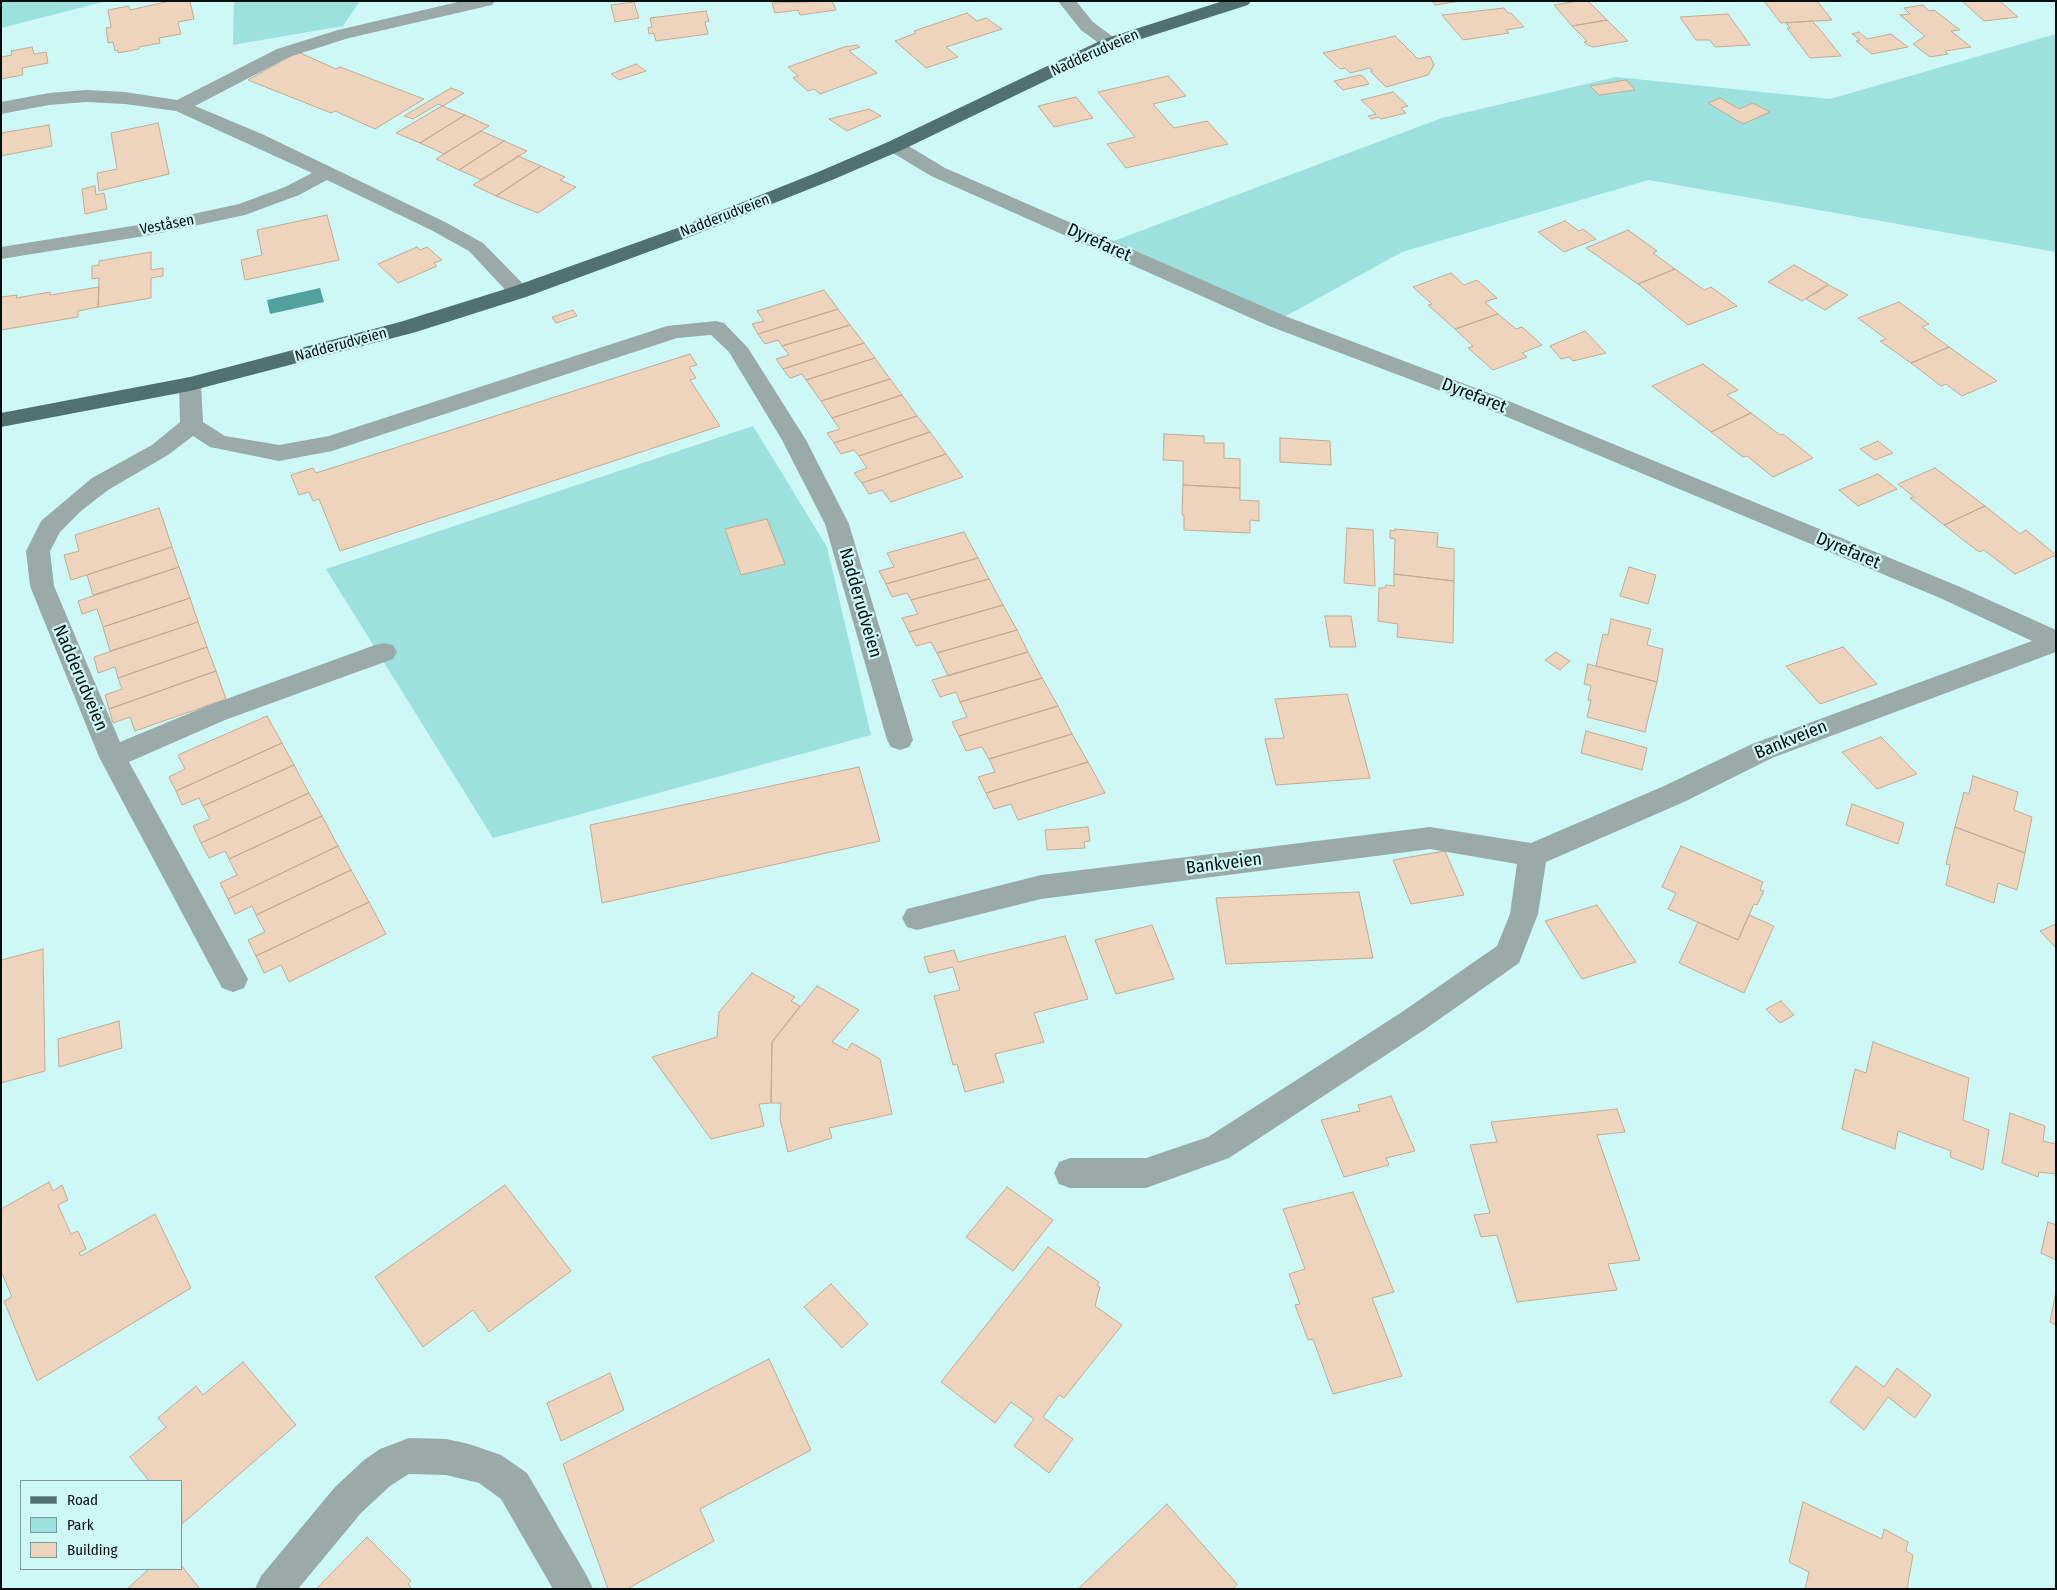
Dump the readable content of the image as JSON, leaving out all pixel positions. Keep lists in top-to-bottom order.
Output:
{
  "streets": {
    "main road": ["Nadderudveien"],
    "street": ["Veståsen", "Dyrefaret", "Bankveien"]
  },
  "crossings": [
    ["Nadderudveien", "Dyrefaret"],
    ["Dyrefaret", "Bankveien"]
  ],
  "legend": ["Road", "Park", "Building"]
}
